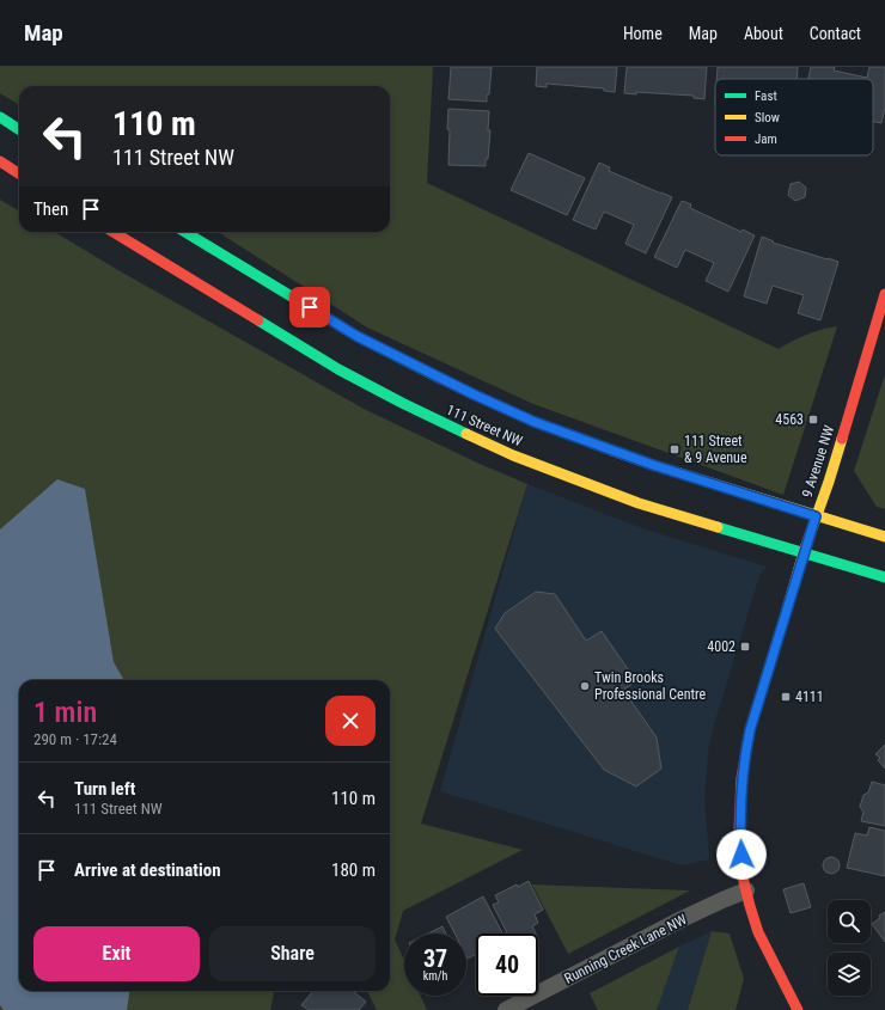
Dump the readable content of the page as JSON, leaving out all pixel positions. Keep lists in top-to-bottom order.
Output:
{
  "streets": {
    "main road": ["111 Street NW", "9 Avenue NW"],
    "street": ["Running Creek Lane NW"]
  },
  "crossings": [
    ["111 Street NW", "9 Avenue NW"],
    ["9 Avenue NW", "Running Creek Lane NW"]
  ],
  "places": {
    "transit": [
      "4563",
      "111 Street & 9 Avenue",
      "4002",
      "4111"
    ],
    "other": ["Twin Brooks Professional Centre"]
  },
  "legend": ["Fast", "Slow", "Jam"],
  "page": {
    "header": "Map",
    "nav": [
      "Home",
      "Map",
      "About",
      "Contact"
    ],
    "turn": ["110 m", "111 Street NW"],
    "then": "Then",
    "heading": ["1 min", "290 m · 17:24"],
    "list": [
      {
        "name": "Turn left",
        "note": "111 Street NW",
        "value": "110 m"
      },
      {
        "name": "Arrive at destination",
        "value": "180 m"
      }
    ],
    "buttons": ["Exit", "Share"],
    "speed": "37 km/h",
    "limit": "40"
  }
}
